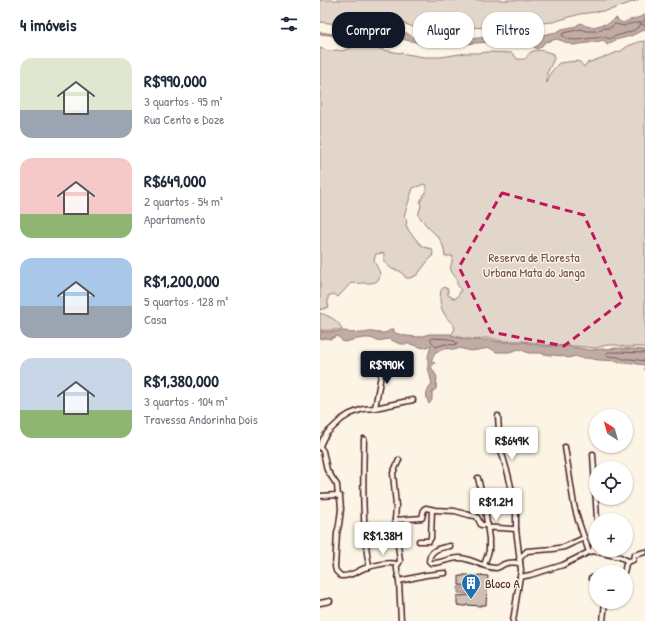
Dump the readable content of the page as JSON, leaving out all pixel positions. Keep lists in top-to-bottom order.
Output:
{
  "parks": ["Reserva de Floresta Urbana Mata do Janga"],
  "places": {
    "building": ["Bloco A"]
  },
  "north": "top left",
  "page": {
    "heading": "4 imóveis",
    "chip": ["Comprar", "Alugar", "Filtros"],
    "list": [
      {
        "name": "R$990,000",
        "note": "3 quartos · 95 m² · Rua Cento e Doze"
      },
      {
        "name": "R$649,000",
        "note": "2 quartos · 54 m² · Apartamento"
      },
      {
        "name": "R$1,200,000",
        "note": "5 quartos · 128 m² · Casa"
      },
      {
        "name": "R$1,380,000",
        "note": "3 quartos · 104 m² · Travessa Andorinha Dois"
      }
    ],
    "price": [
      "R$990K",
      "R$649K",
      "R$1.2M",
      "R$1.38M"
    ],
    "map_buttons": ["+", "−"]
  }
}
